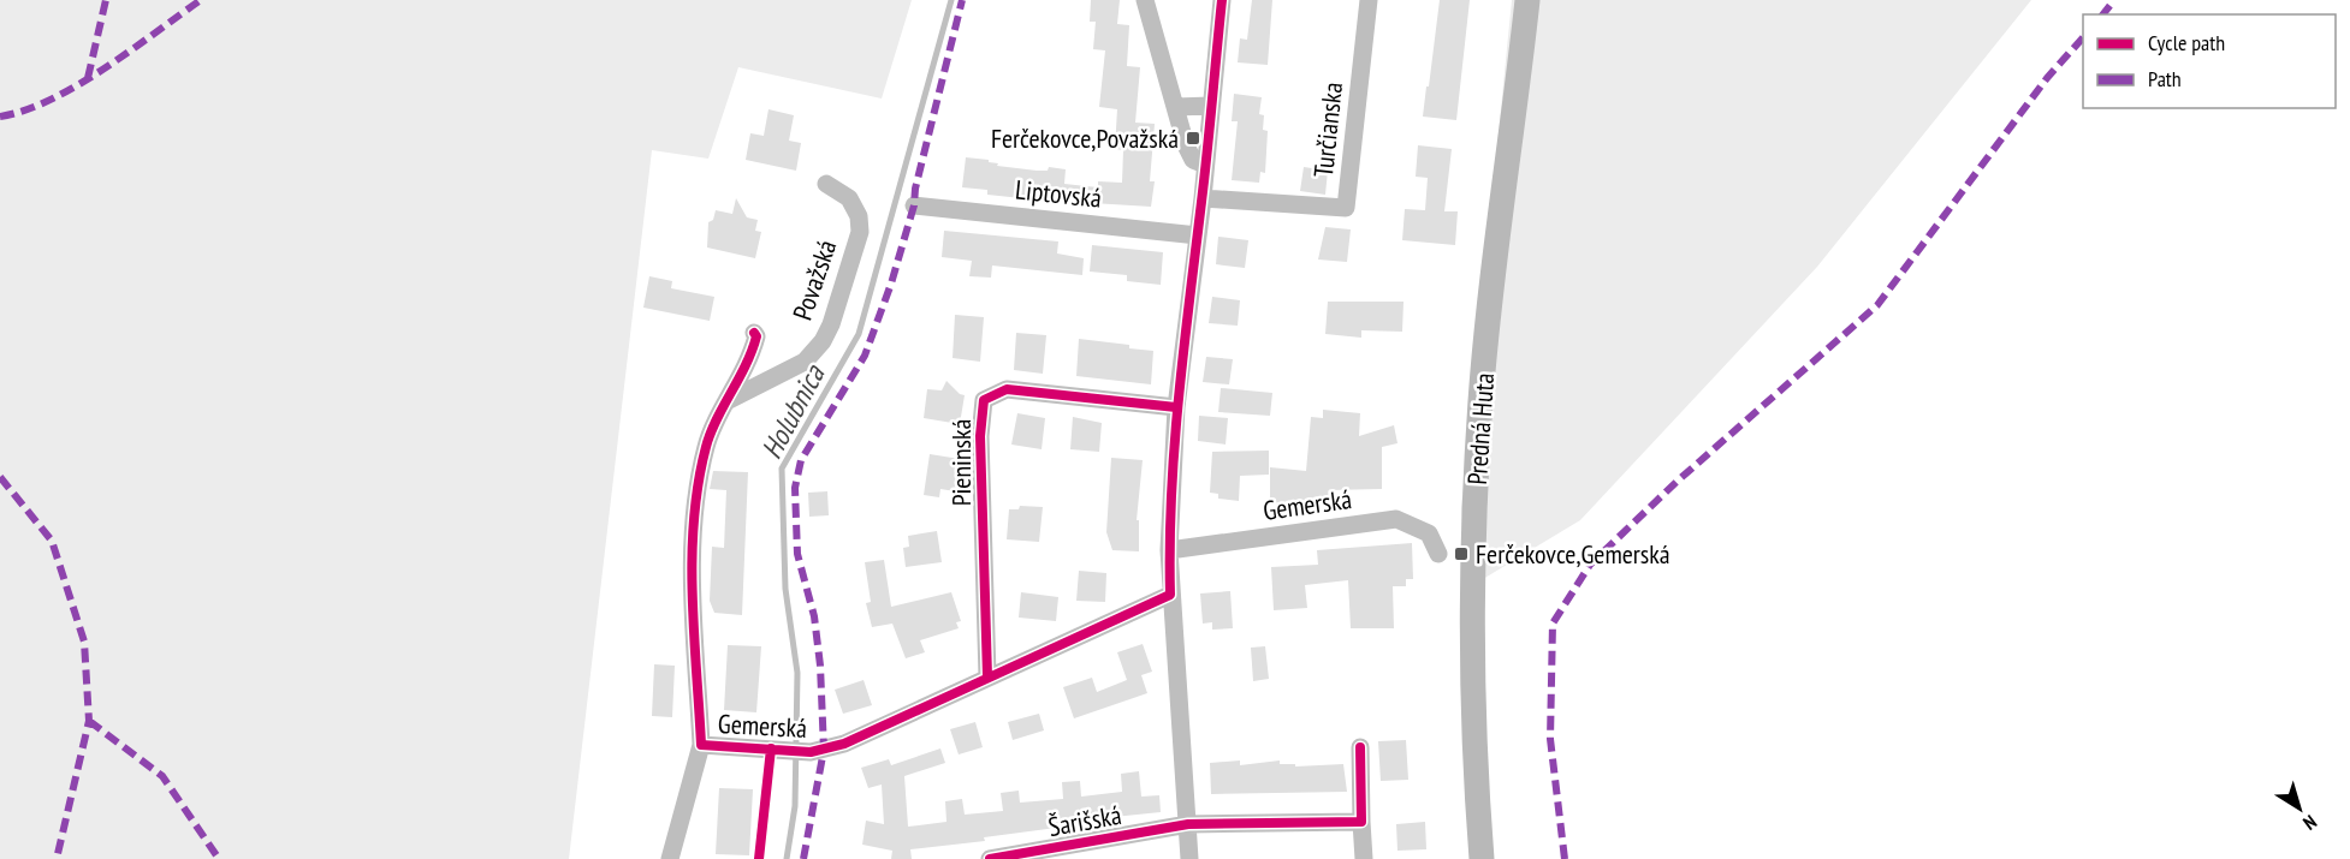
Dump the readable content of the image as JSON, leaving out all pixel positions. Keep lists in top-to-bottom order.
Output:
{
  "streets": {
    "main road": ["Predná Huta"],
    "street": [
      "Turčianska",
      "Liptovská",
      "Považská",
      "Pieninská",
      "Gemerská",
      "Šarišská"
    ]
  },
  "crossings": [
    ["Považská", "Gemerská"],
    ["Pieninská", "Gemerská"]
  ],
  "water": ["Holubnica"],
  "places": {
    "transit": ["Ferčekovce,Považská", "Ferčekovce,Gemerská"]
  },
  "legend": ["Cycle path", "Path"],
  "north": "bottom right"
}
